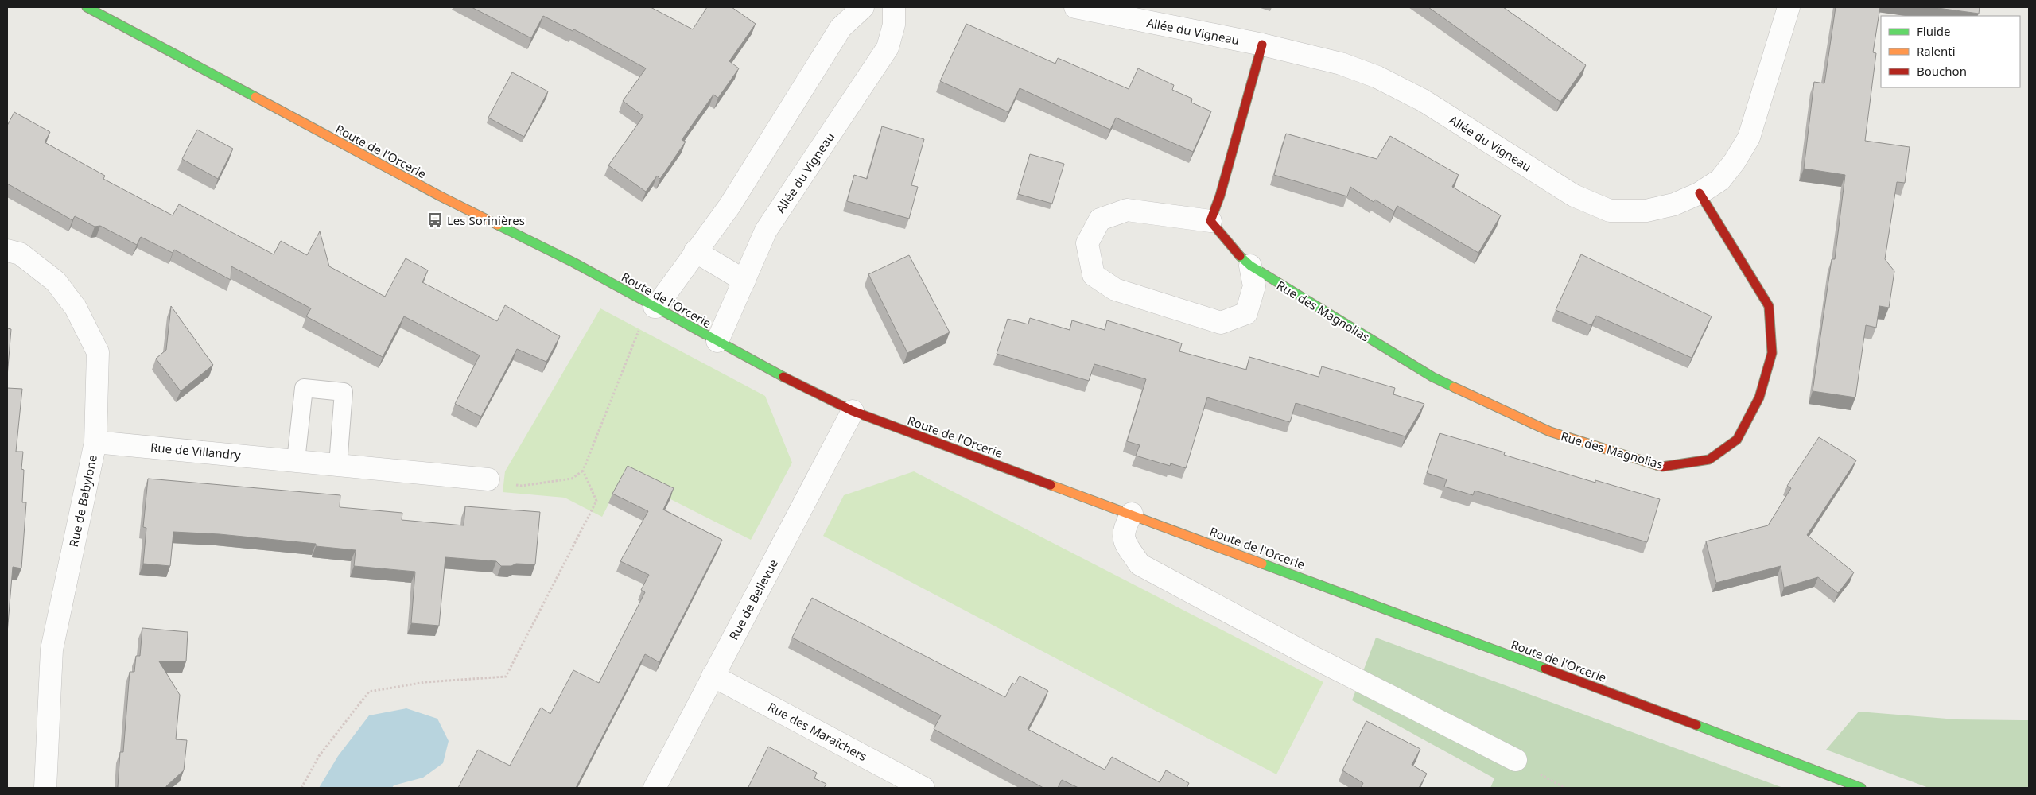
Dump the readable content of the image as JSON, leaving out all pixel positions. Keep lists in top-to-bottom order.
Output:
{
  "streets": {
    "street": [
      "Allée du Vigneau",
      "Route de l'Orcerie",
      "Rue des Magnolias",
      "Rue de Villandry",
      "Rue de Babylone",
      "Rue de Bellevue",
      "Rue des Maraîchers"
    ]
  },
  "crossings": [
    ["Allée du Vigneau", "Route de l'Orcerie"],
    ["Allée du Vigneau", "Rue des Magnolias"],
    ["Route de l'Orcerie", "Rue de Bellevue"],
    ["Rue de Villandry", "Rue de Babylone"],
    ["Rue de Bellevue", "Rue des Maraîchers"]
  ],
  "places": {
    "bus stop": ["Les Sorinières"]
  },
  "legend": ["Fluide", "Ralenti", "Bouchon"]
}
